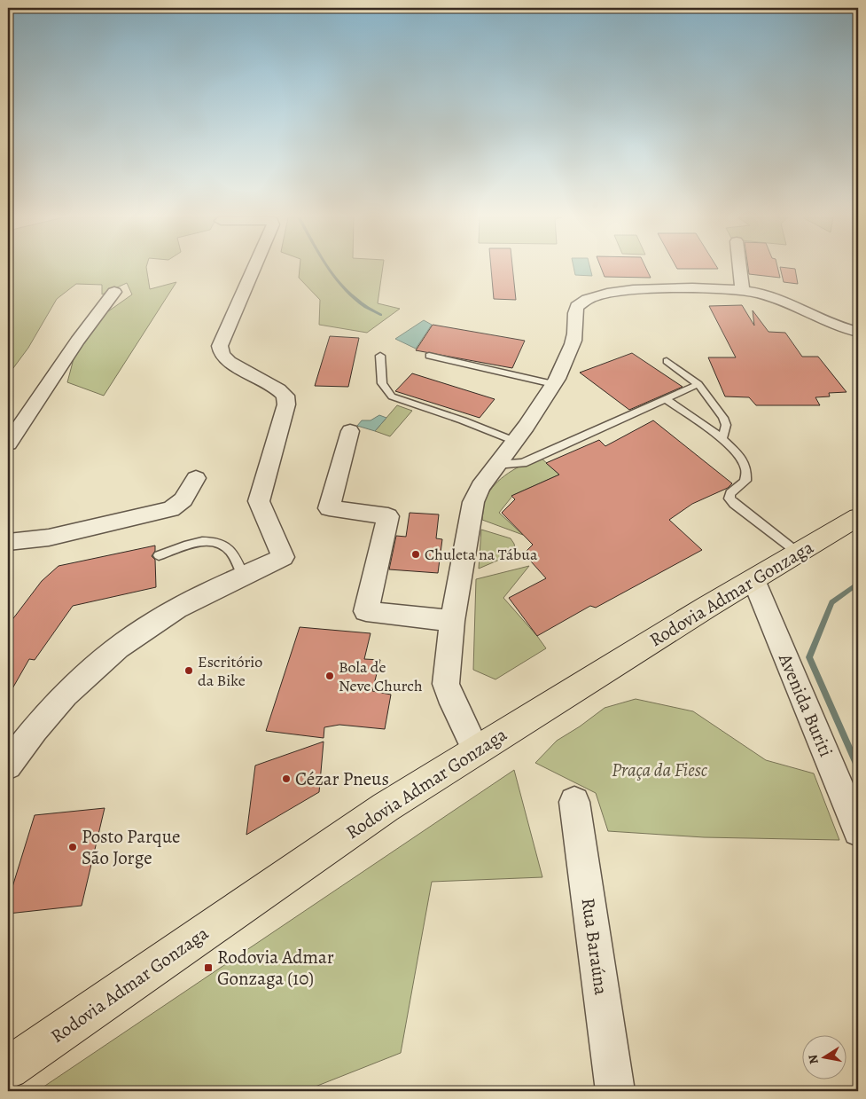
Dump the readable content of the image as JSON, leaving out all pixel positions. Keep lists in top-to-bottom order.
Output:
{
  "streets": {
    "main road": ["Rodovia Admar Gonzaga"],
    "street": ["Avenida Buriti", "Rua Baraúna"]
  },
  "crossings": [
    ["Rodovia Admar Gonzaga", "Avenida Buriti"]
  ],
  "parks": ["Praça da Fiesc"],
  "places": {
    "other": [
      "Chuleta na Tábua",
      "Escritório da Bike",
      "Bola de Neve Church",
      "Cézar Pneus",
      "Posto Parque São Jorge"
    ],
    "transit": ["Rodovia Admar Gonzaga (10)"]
  },
  "north": "left"
}
